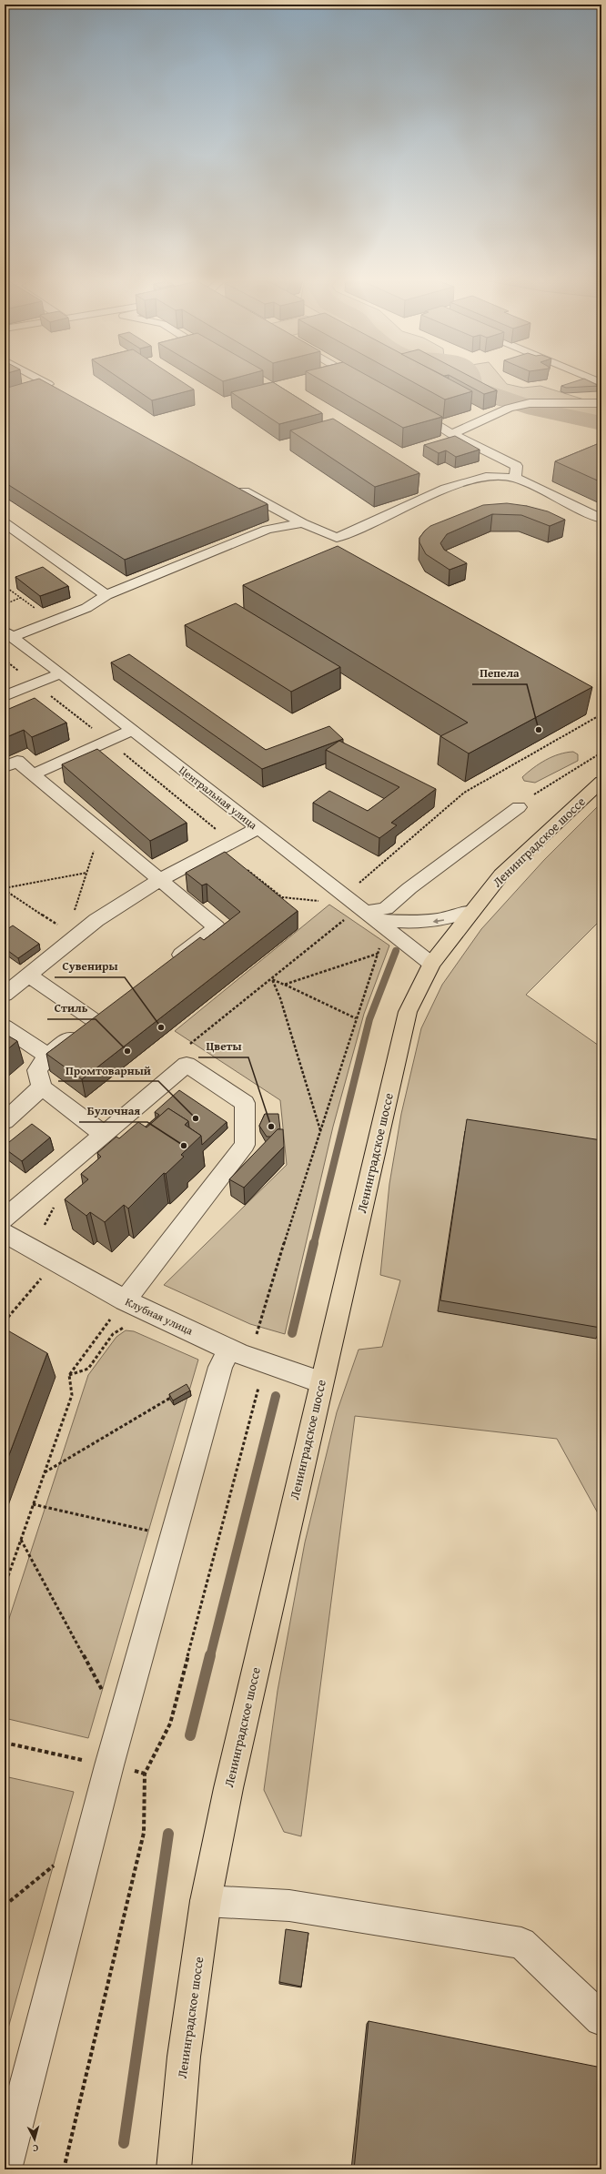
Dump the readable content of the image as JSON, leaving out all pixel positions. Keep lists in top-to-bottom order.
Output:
{
  "streets": {
    "main road": ["Ленинградское шоссе"],
    "street": ["Центральная улица", "Клубная улица"]
  },
  "crossings": [
    ["Центральная улица", "Ленинградское шоссе"],
    ["Ленинградское шоссе", "Клубная улица"]
  ],
  "places": [
    "Пепела",
    "Сувениры",
    "Стиль",
    "Промтоварный",
    "Цветы",
    "Булочная"
  ],
  "north": "bottom"
}
